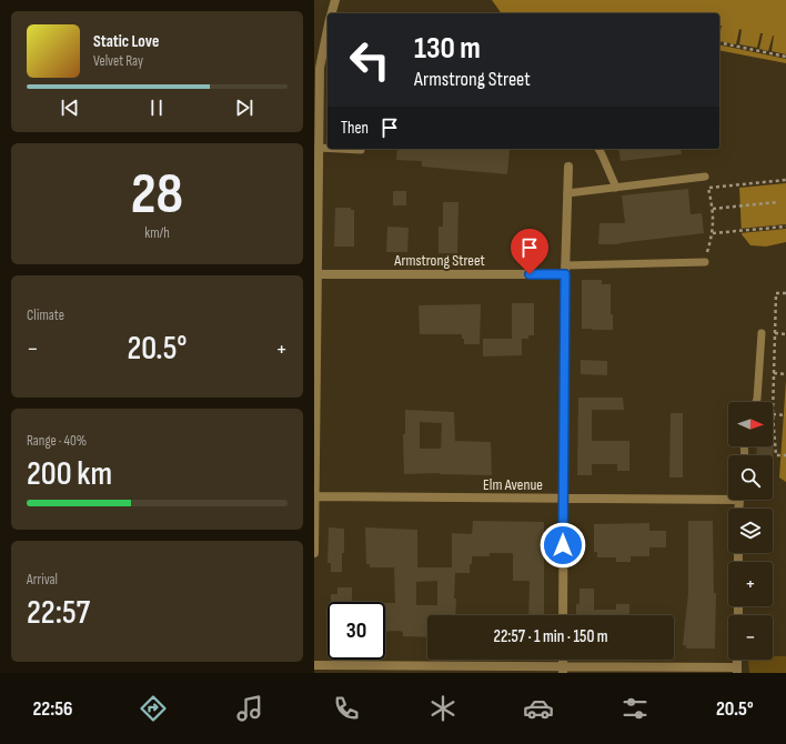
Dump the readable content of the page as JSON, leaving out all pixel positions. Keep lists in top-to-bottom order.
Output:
{
  "streets": {
    "street": ["Armstrong Street", "Elm Avenue"]
  },
  "north": "right",
  "page": {
    "turn": ["130 m", "Armstrong Street"],
    "song": ["Static Love", "Velvet Ray"],
    "then": "Then",
    "tile": [
      ["28", "km/h"],
      "Climate",
      ["Range · 40%", "200 km"],
      ["Arrival", "22:57"]
    ],
    "heat": ["−", "20.5°", "+"],
    "map_buttons": ["+", "−"],
    "limit": "30",
    "trip": "22:57 · 1 min · 150 m",
    "tabs": ["22:56", "20.5°"]
  }
}
